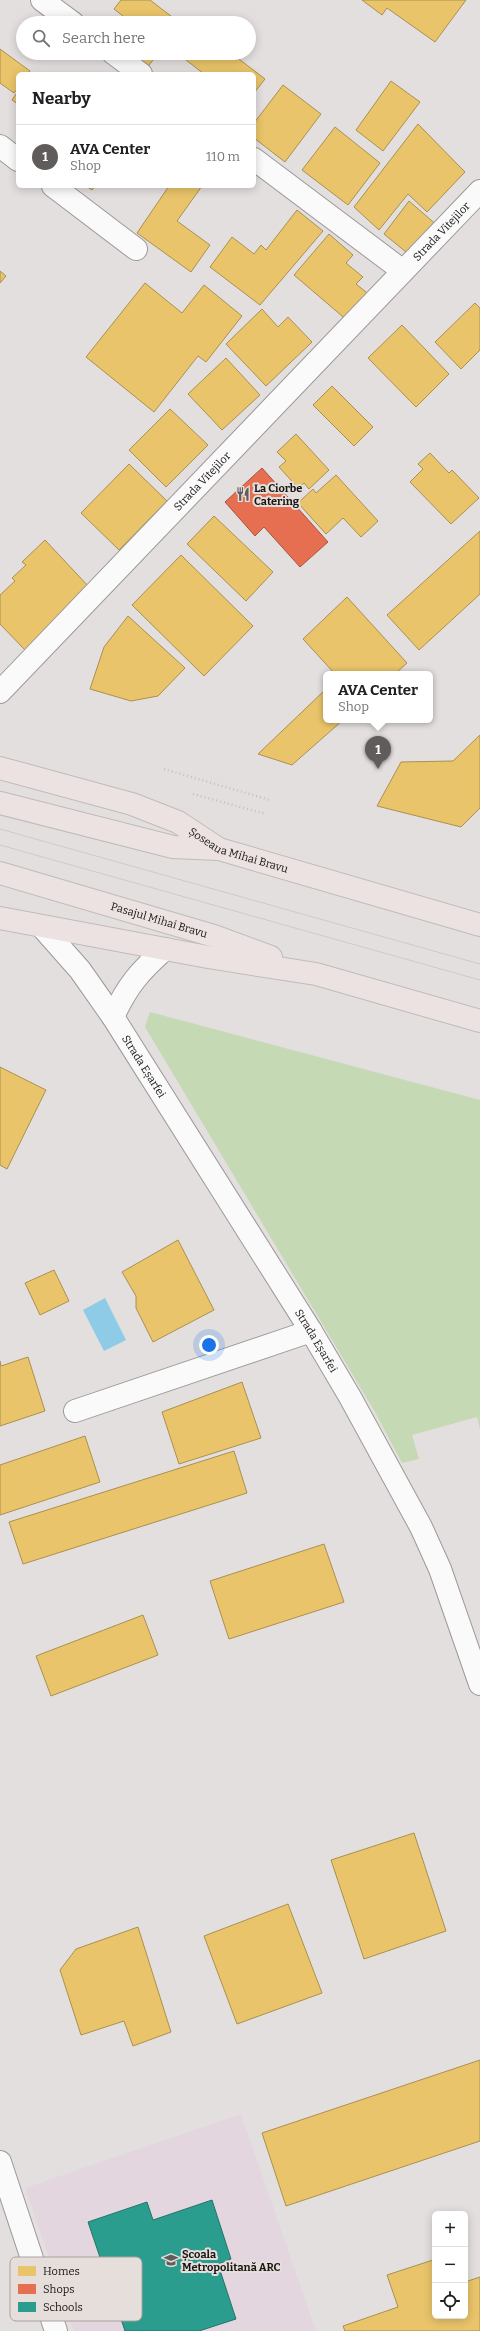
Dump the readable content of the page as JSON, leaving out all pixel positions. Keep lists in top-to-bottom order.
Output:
{
  "streets": {
    "main road": ["Șoseaua Mihai Bravu", "Pasajul Mihai Bravu"],
    "street": ["Strada Vitejilor", "Strada Eșarfei"]
  },
  "places": {
    "restaurant": ["La Ciorbe Catering"],
    "school or university": ["Școala Metropolitană ARC"]
  },
  "legend": ["Homes", "Shops", "Schools"],
  "page": {
    "search": "Search here",
    "heading": "Nearby",
    "list": [
      {
        "mark": "1",
        "name": "AVA Center",
        "note": "Shop",
        "value": "110 m"
      }
    ],
    "popup": ["AVA Center", "Shop"],
    "pins": "1",
    "map_buttons": ["+", "−"]
  }
}
